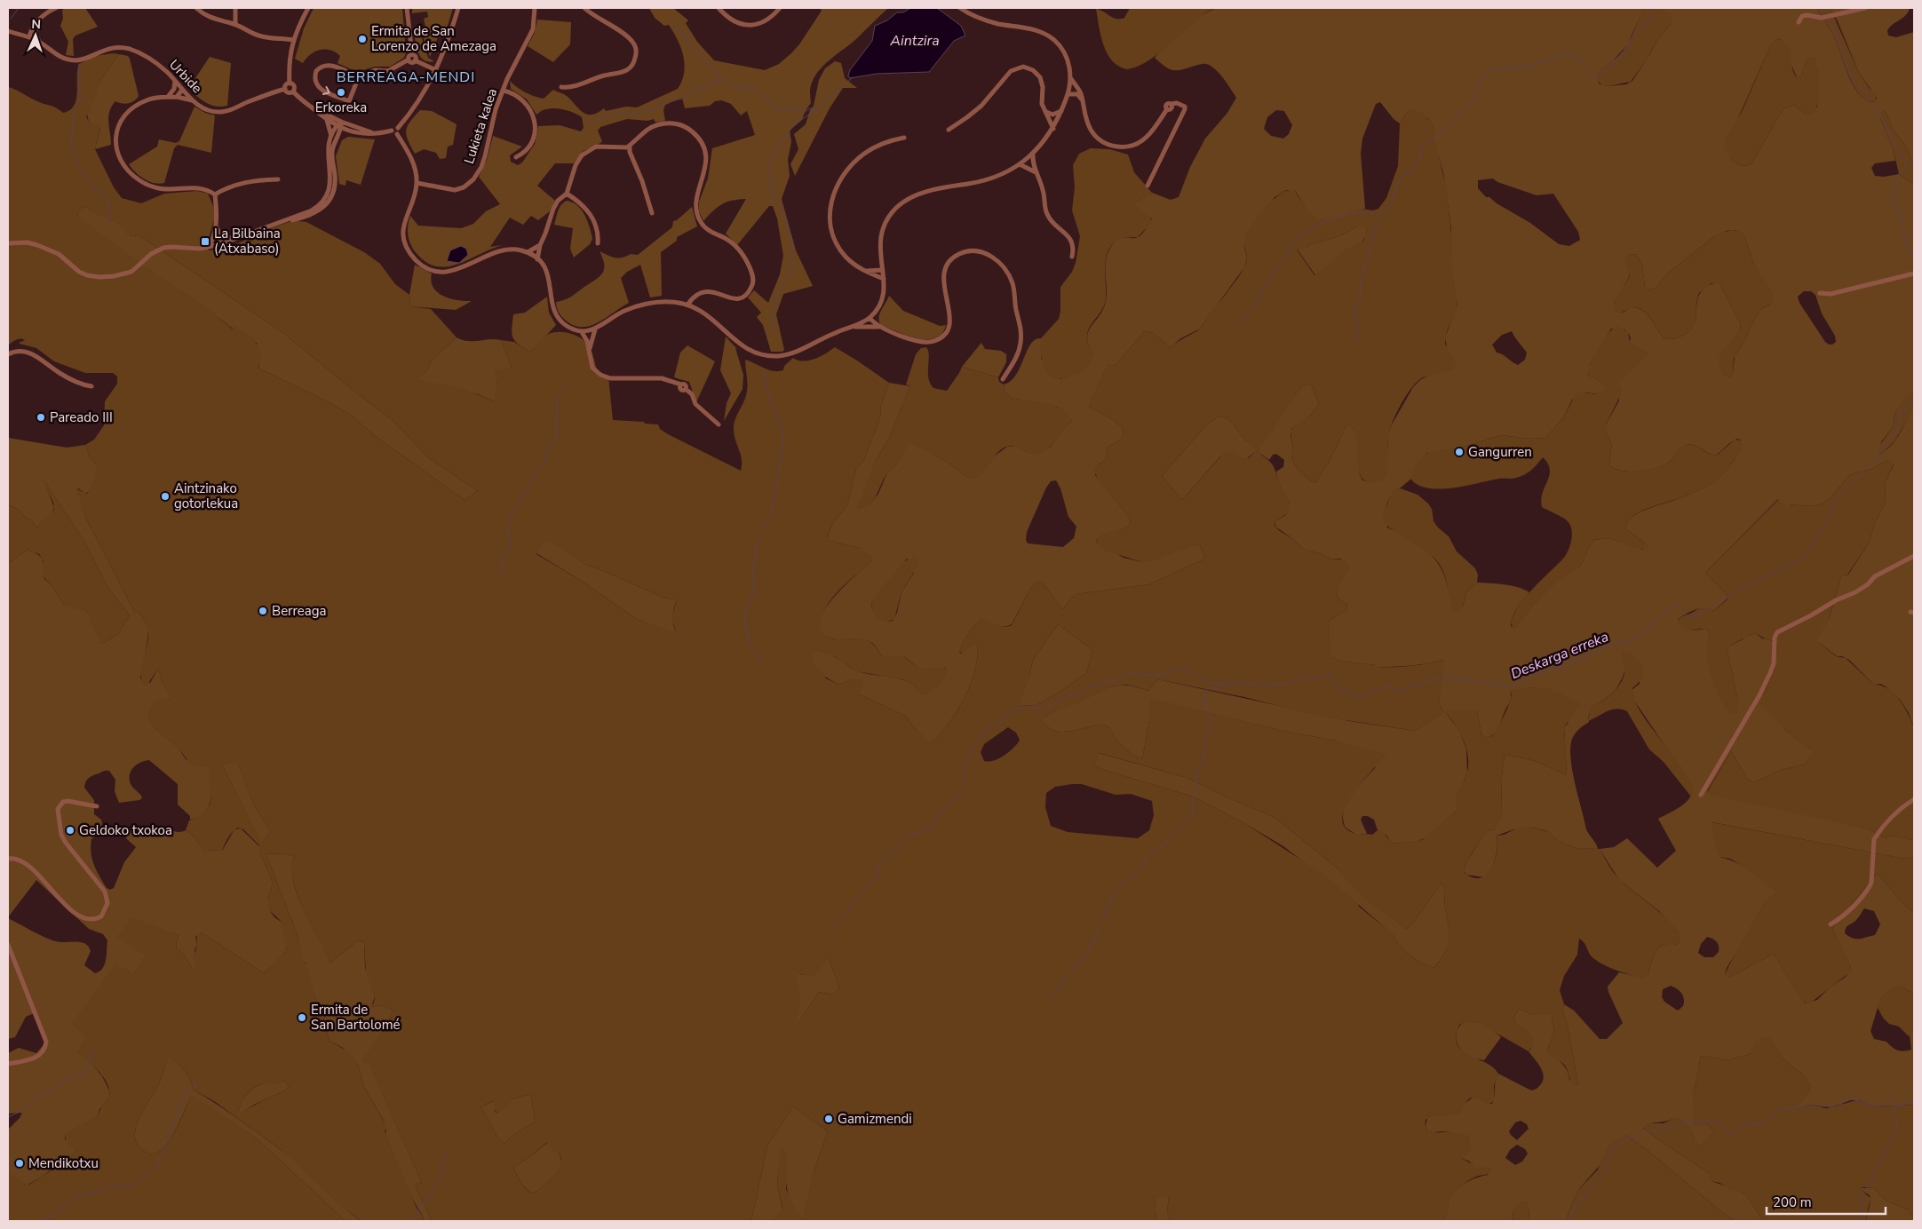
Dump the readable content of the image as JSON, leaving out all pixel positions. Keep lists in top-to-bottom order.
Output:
{
  "streets": {
    "street": ["Urbide", "Lukieta kalea"]
  },
  "districts": ["BERREAGA-MENDI"],
  "water": ["Aintzira", "Deskarga erreka"],
  "places": {
    "other": [
      "Ermita de San Lorenzo de Amezaga",
      "Erkoreka",
      "Pareado III",
      "Gangurren",
      "Aintzinako gotorlekua",
      "Berreaga",
      "Geldoko txokoa",
      "Ermita de San Bartolomé",
      "Gamizmendi",
      "Mendikotxu"
    ],
    "transit": ["La Bilbaina (Atxabaso)"]
  },
  "scale_bar": "200 m",
  "north": "top"
}
